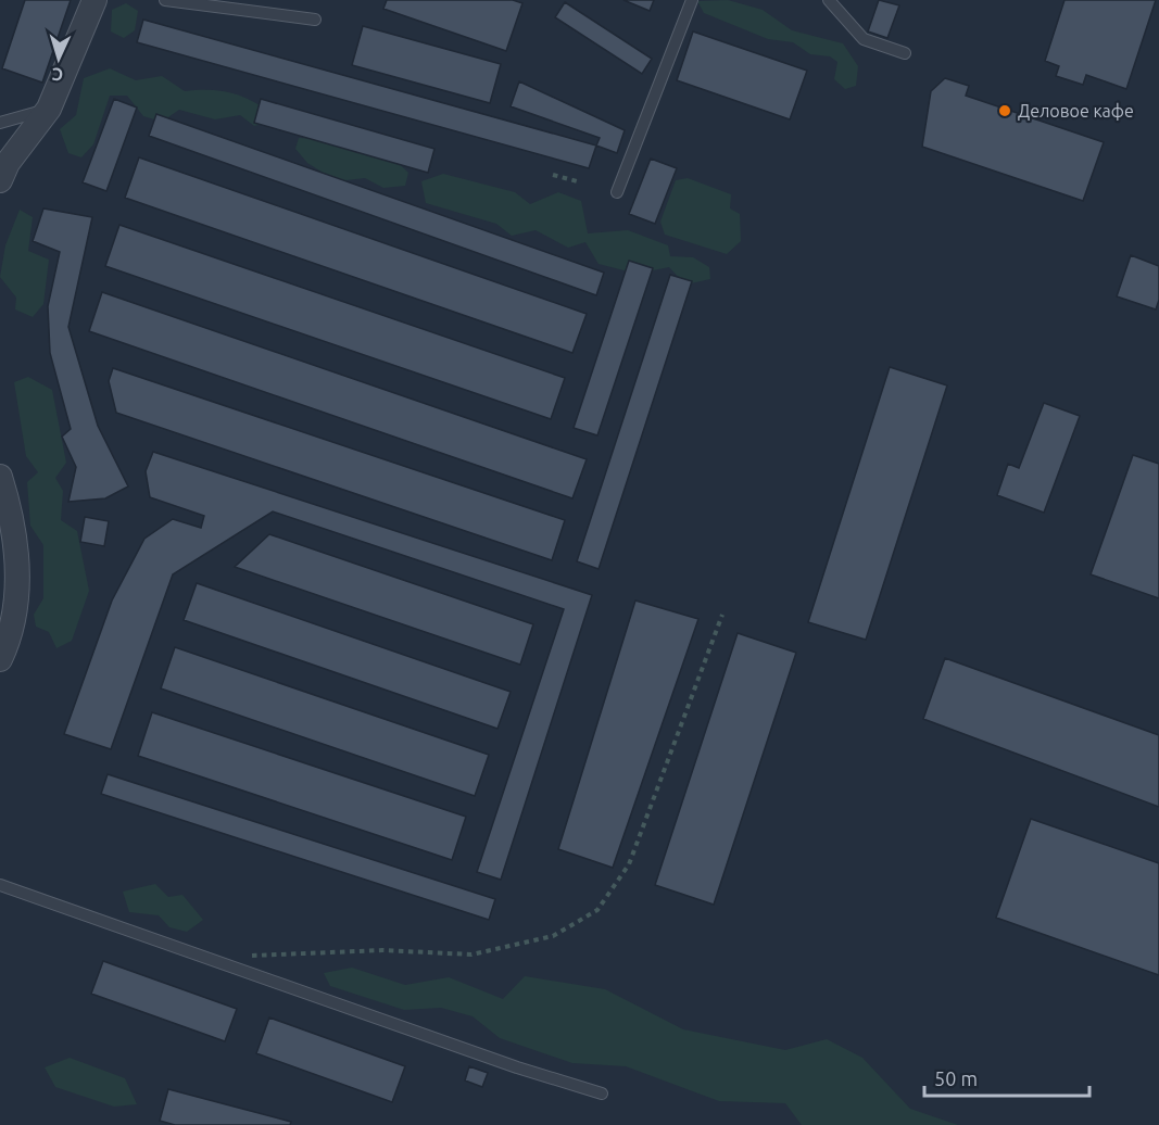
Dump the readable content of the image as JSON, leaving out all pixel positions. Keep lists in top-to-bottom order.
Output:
{
  "places": ["Деловое кафе"],
  "scale_bar": "50 m",
  "north": "bottom"
}
